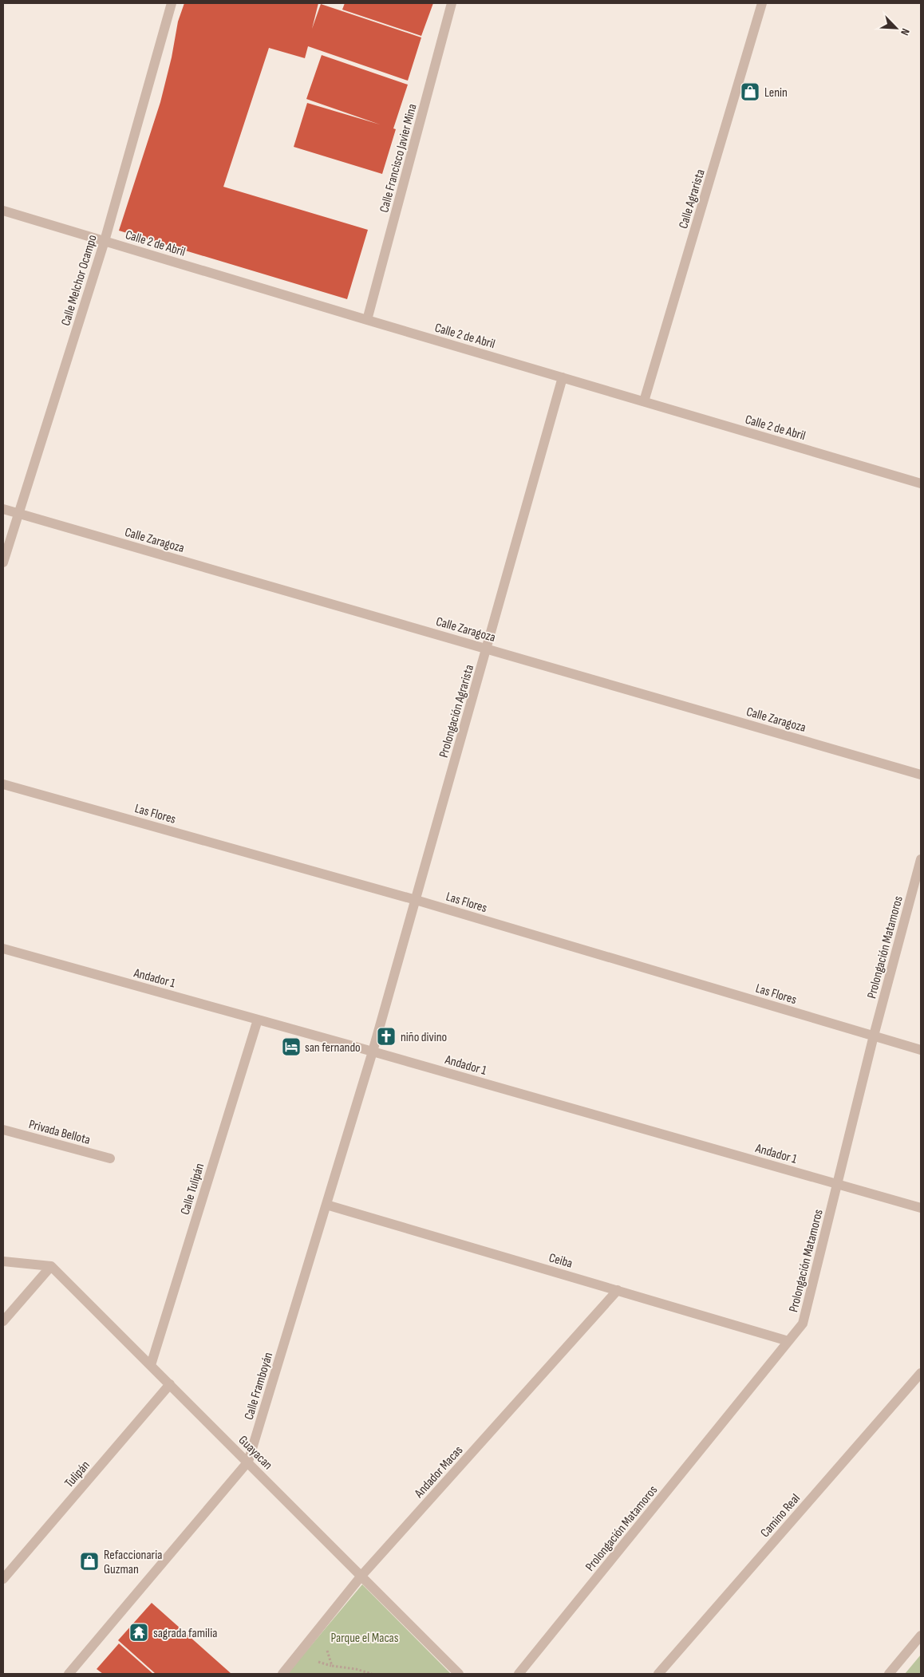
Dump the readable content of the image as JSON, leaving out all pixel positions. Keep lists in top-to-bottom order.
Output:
{
  "streets": {
    "street": [
      "Calle Francisco Javier Mina",
      "Calle Agrarista",
      "Calle 2 de Abril",
      "Calle Melchor Ocampo",
      "Calle Zaragoza",
      "Prolongación Agrarista",
      "Las Flores",
      "Prolongación Matamoros",
      "Andador 1",
      "Privada Bellota",
      "Calle Tulipán",
      "Ceiba",
      "Calle Framboyán",
      "Guayacan",
      "Andador Macas",
      "Tulipán",
      "Camino Real"
    ]
  },
  "crossings": [
    ["Calle Francisco Javier Mina", "Calle 2 de Abril"],
    ["Calle Agrarista", "Calle 2 de Abril"],
    ["Calle 2 de Abril", "Calle Melchor Ocampo"],
    ["Calle 2 de Abril", "Prolongación Agrarista"],
    ["Calle Melchor Ocampo", "Calle Zaragoza"],
    ["Calle Zaragoza", "Prolongación Agrarista"],
    ["Prolongación Agrarista", "Las Flores"],
    ["Prolongación Agrarista", "Andador 1"],
    ["Prolongación Agrarista", "Calle Framboyán"],
    ["Las Flores", "Prolongación Matamoros"],
    ["Prolongación Matamoros", "Andador 1"],
    ["Prolongación Matamoros", "Ceiba"],
    ["Andador 1", "Calle Tulipán"],
    ["Andador 1", "Calle Framboyán"],
    ["Calle Tulipán", "Guayacan"],
    ["Ceiba", "Calle Framboyán"],
    ["Ceiba", "Andador Macas"],
    ["Calle Framboyán", "Guayacan"],
    ["Guayacan", "Andador Macas"],
    ["Guayacan", "Tulipán"]
  ],
  "parks": ["Parque el Macas"],
  "places": {
    "shop": ["Lenin", "Refaccionaria Guzman"],
    "church": ["niño divino"],
    "hotel": ["san fernando"],
    "temple": ["sagrada familia"]
  },
  "north": "bottom right"
}
